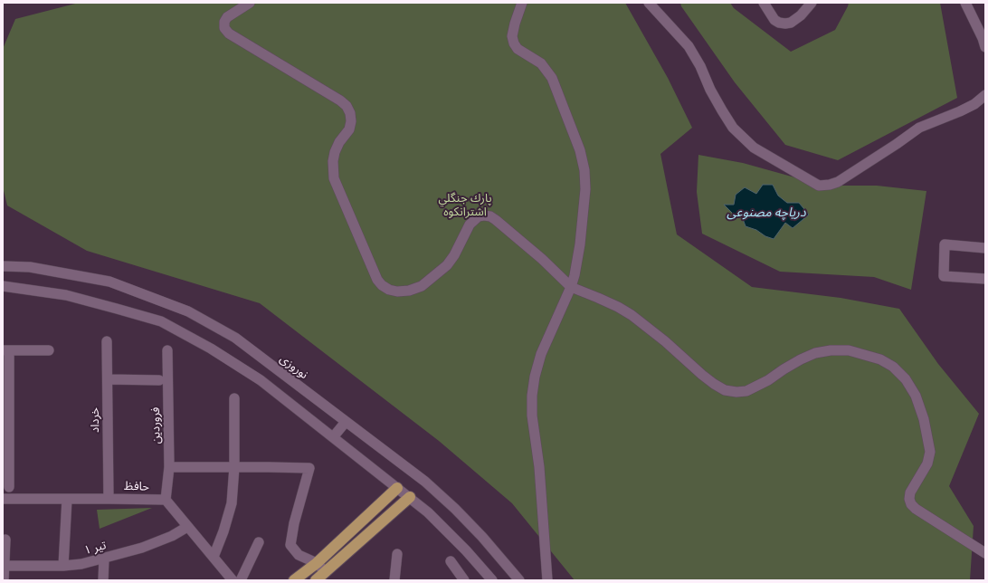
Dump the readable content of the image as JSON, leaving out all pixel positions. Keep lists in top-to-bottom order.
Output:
{
  "streets": {
    "street": [
      "نوروزی",
      "خرداد",
      "فروردین",
      "حافظ",
      "تیر ۱"
    ]
  },
  "crossings": [
    ["خرداد", "حافظ"],
    ["فروردین", "حافظ"]
  ],
  "water": ["دریاچه مصنوعی"],
  "parks": ["پارك جنگلي اشترانكوه"]
}
